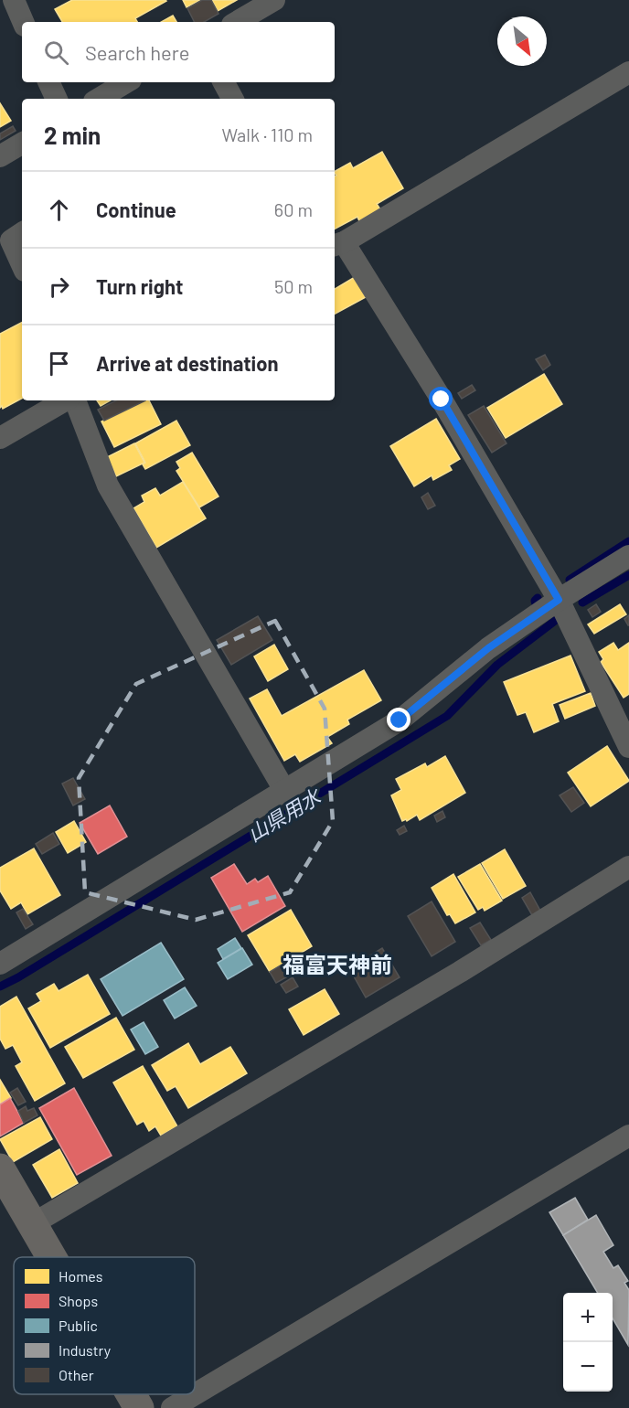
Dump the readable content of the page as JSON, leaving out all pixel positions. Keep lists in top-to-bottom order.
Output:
{
  "districts": ["福富天神前"],
  "water": ["山県用水"],
  "legend": [
    "Homes",
    "Shops",
    "Public",
    "Industry",
    "Other"
  ],
  "north": "bottom right",
  "page": {
    "search": "Search here",
    "heading": ["2 min", "Walk · 110 m"],
    "list": [
      ["Continue", "60 m"],
      ["Turn right", "50 m"],
      "Arrive at destination"
    ],
    "map_buttons": ["+", "−"]
  }
}
